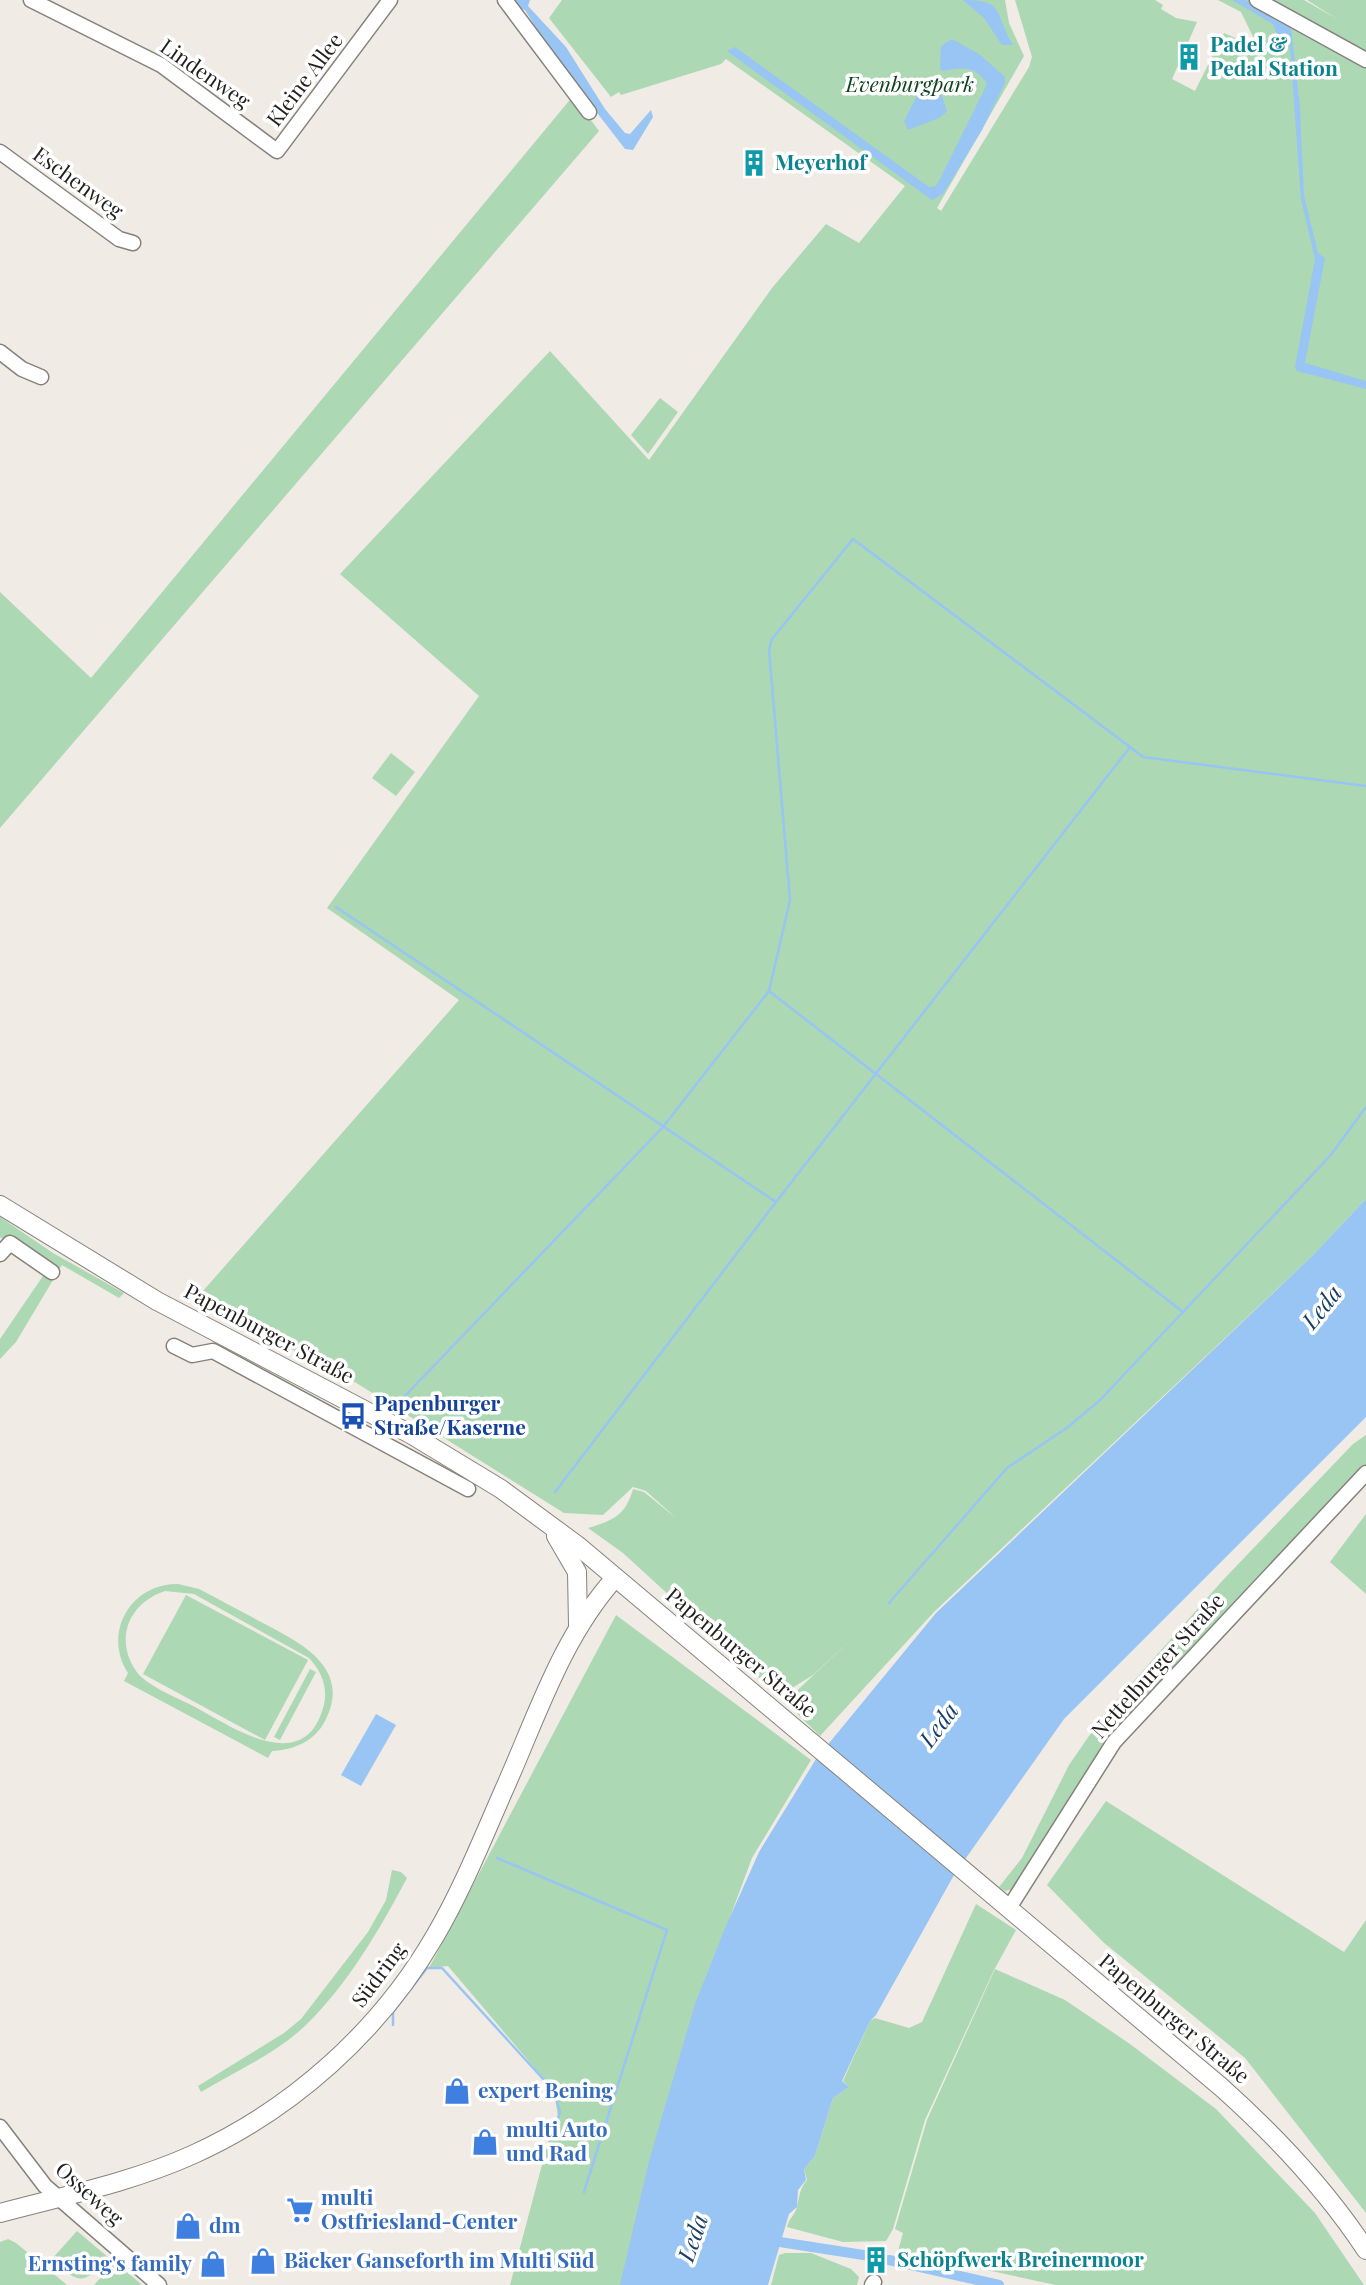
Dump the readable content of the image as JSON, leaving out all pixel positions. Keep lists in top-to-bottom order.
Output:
{
  "streets": {
    "main road": ["Papenburger Straße", "Südring"],
    "street": [
      "Lindenweg",
      "Kleine Allee",
      "Eschenweg",
      "Nettelburger Straße",
      "Osseweg"
    ]
  },
  "crossings": [
    ["Lindenweg", "Kleine Allee"],
    ["Papenburger Straße", "Nettelburger Straße"],
    ["Papenburger Straße", "Südring"],
    ["Südring", "Osseweg"]
  ],
  "water": ["Leda"],
  "parks": ["Evenburgpark"],
  "places": {
    "building": ["Padel & Pedal Station", "Meyerhof", "Schöpfwerk Breinermoor"],
    "bus stop": ["Papenburger Straße/Kaserne"],
    "shop": [
      "expert Bening",
      "multi Auto und Rad",
      "dm",
      "Bäcker Ganseforth im Multi Süd",
      "Ernsting's family"
    ],
    "supermarket": ["multi Ostfriesland-Center"]
  }
}
